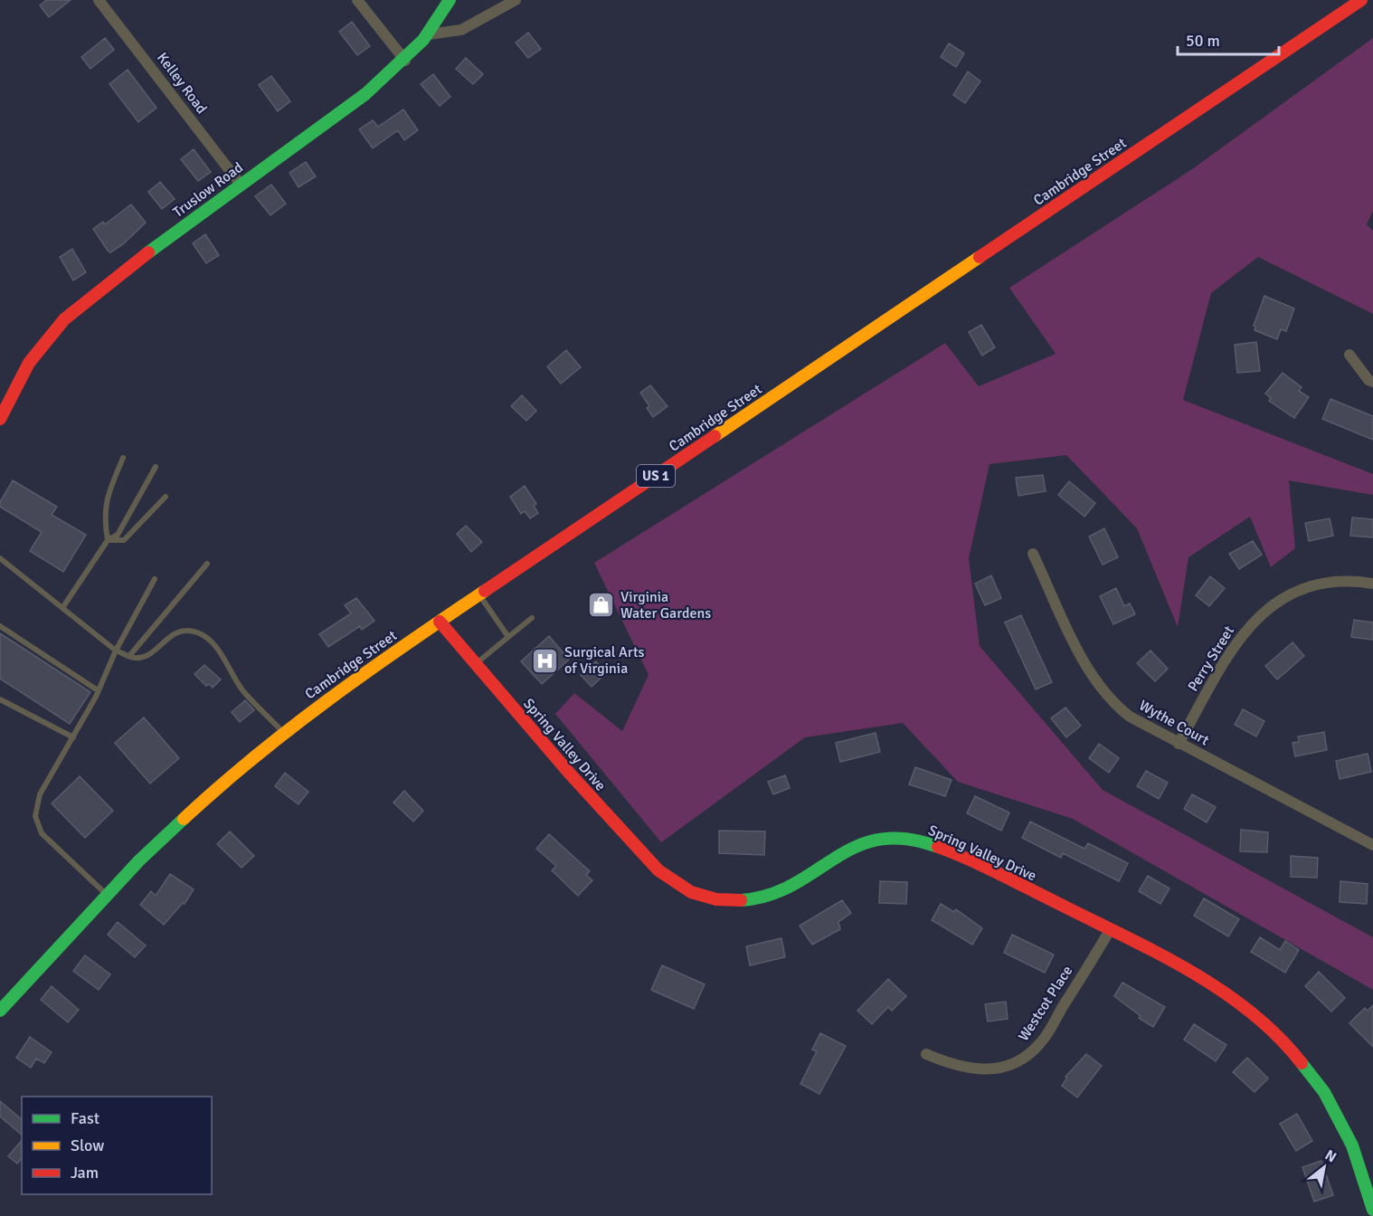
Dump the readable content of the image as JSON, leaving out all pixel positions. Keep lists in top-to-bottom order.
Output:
{
  "streets": {
    "street": [
      "Kelley Road",
      "Cambridge Street",
      "Truslow Road",
      "US 1",
      "Perry Street",
      "Wythe Court",
      "Spring Valley Drive",
      "Westcot Place"
    ]
  },
  "crossings": [
    ["Kelley Road", "Truslow Road"],
    ["Cambridge Street", "Spring Valley Drive"],
    ["Perry Street", "Wythe Court"],
    ["Spring Valley Drive", "Westcot Place"]
  ],
  "places": {
    "shop": ["Virginia Water Gardens"],
    "hospital": ["Surgical Arts of Virginia"]
  },
  "legend": ["Fast", "Slow", "Jam"],
  "scale_bar": "50 m",
  "north": "top right"
}
